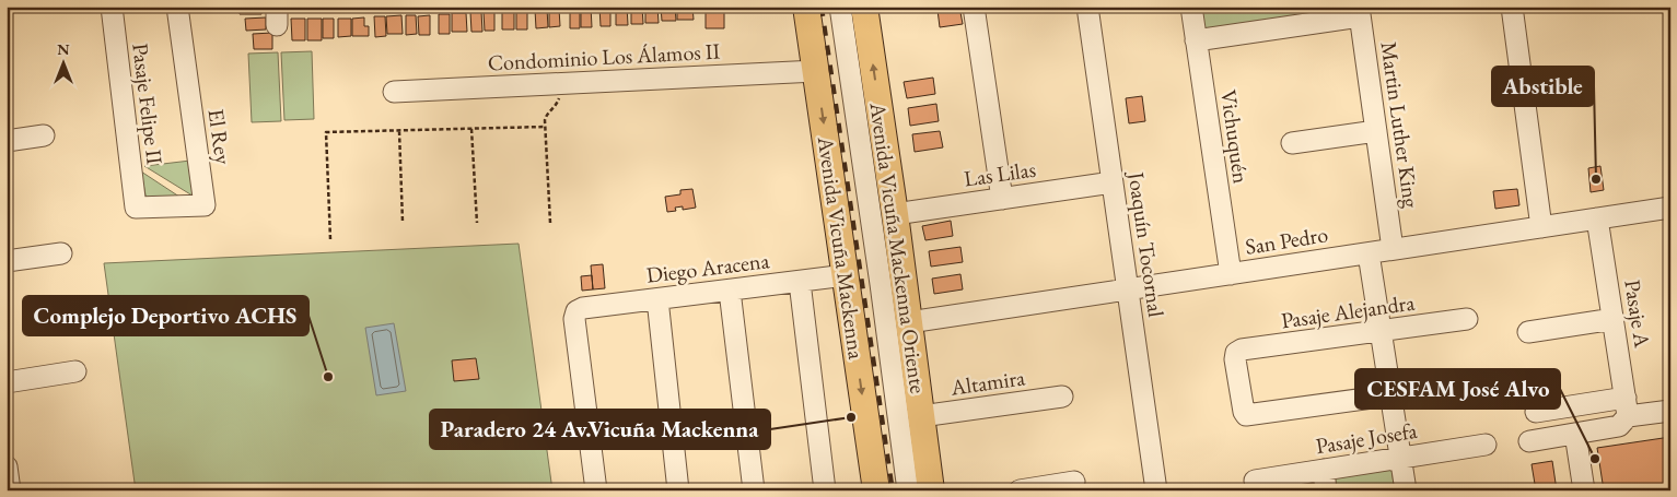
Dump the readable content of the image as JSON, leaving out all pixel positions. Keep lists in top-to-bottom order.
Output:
{
  "streets": {
    "main road": ["Avenida Vicuña Mackenna", "Avenida Vicuña Mackenna Oriente"],
    "street": [
      "Condominio Los Álamos II",
      "Pasaje Felipe II",
      "Martin Luther King",
      "El Rey",
      "Vichuquén",
      "Las Lilas",
      "San Pedro",
      "Joaquín Tocornal",
      "Diego Aracena",
      "Pasaje Alejandra",
      "Pasaje A",
      "Altamira",
      "Pasaje Josefa"
    ]
  },
  "crossings": [
    ["Condominio Los Álamos II", "Avenida Vicuña Mackenna"],
    ["Pasaje Felipe II", "El Rey"],
    ["Martin Luther King", "San Pedro"],
    ["Vichuquén", "San Pedro"],
    ["Las Lilas", "Joaquín Tocornal"],
    ["Las Lilas", "Avenida Vicuña Mackenna Oriente"],
    ["San Pedro", "Joaquín Tocornal"],
    ["San Pedro", "Avenida Vicuña Mackenna Oriente"],
    ["San Pedro", "Pasaje A"],
    ["Avenida Vicuña Mackenna", "Diego Aracena"],
    ["Avenida Vicuña Mackenna Oriente", "Altamira"]
  ],
  "one_way": ["Avenida Vicuña Mackenna", "Avenida Vicuña Mackenna Oriente"],
  "places": [
    "Abstible",
    "Complejo Deportivo ACHS",
    "Paradero 24 Av.Vicuña Mackenna",
    "CESFAM José Alvo"
  ],
  "north": "top"
}
